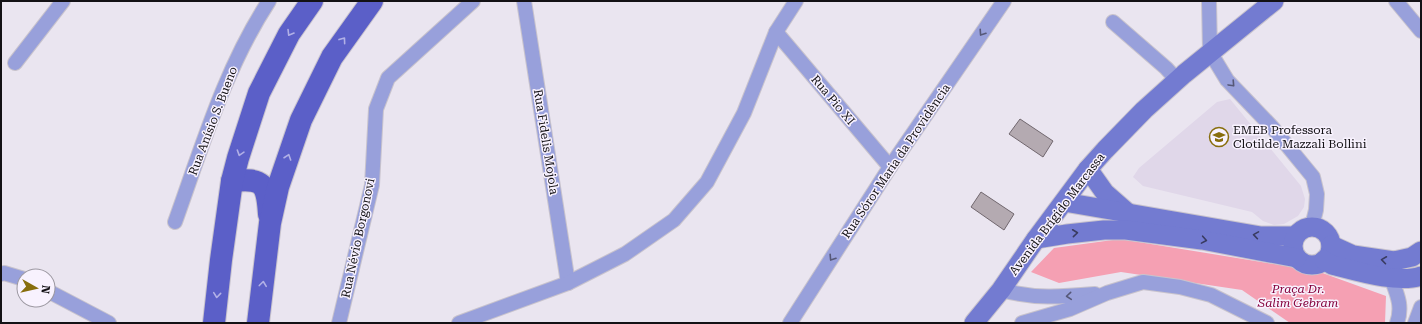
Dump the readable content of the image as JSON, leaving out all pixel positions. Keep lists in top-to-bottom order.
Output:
{
  "streets": {
    "street": [
      "Rua Pio XI",
      "Rua Anísio S. Bueno",
      "Rua Fidelis Mojola",
      "Rua Sóror Maria da Providência",
      "Avenida Brígido Marcassa",
      "Rua Névio Borgonovi"
    ]
  },
  "crossings": [
    ["Rua Pio XI", "Rua Sóror Maria da Providência"]
  ],
  "one_way": ["Rua Sóror Maria da Providência"],
  "parks": ["Praça Dr. Salim Gebram"],
  "places": {
    "school or university": ["EMEB Professora Clotilde Mazzali Bollini"]
  },
  "north": "right"
}
